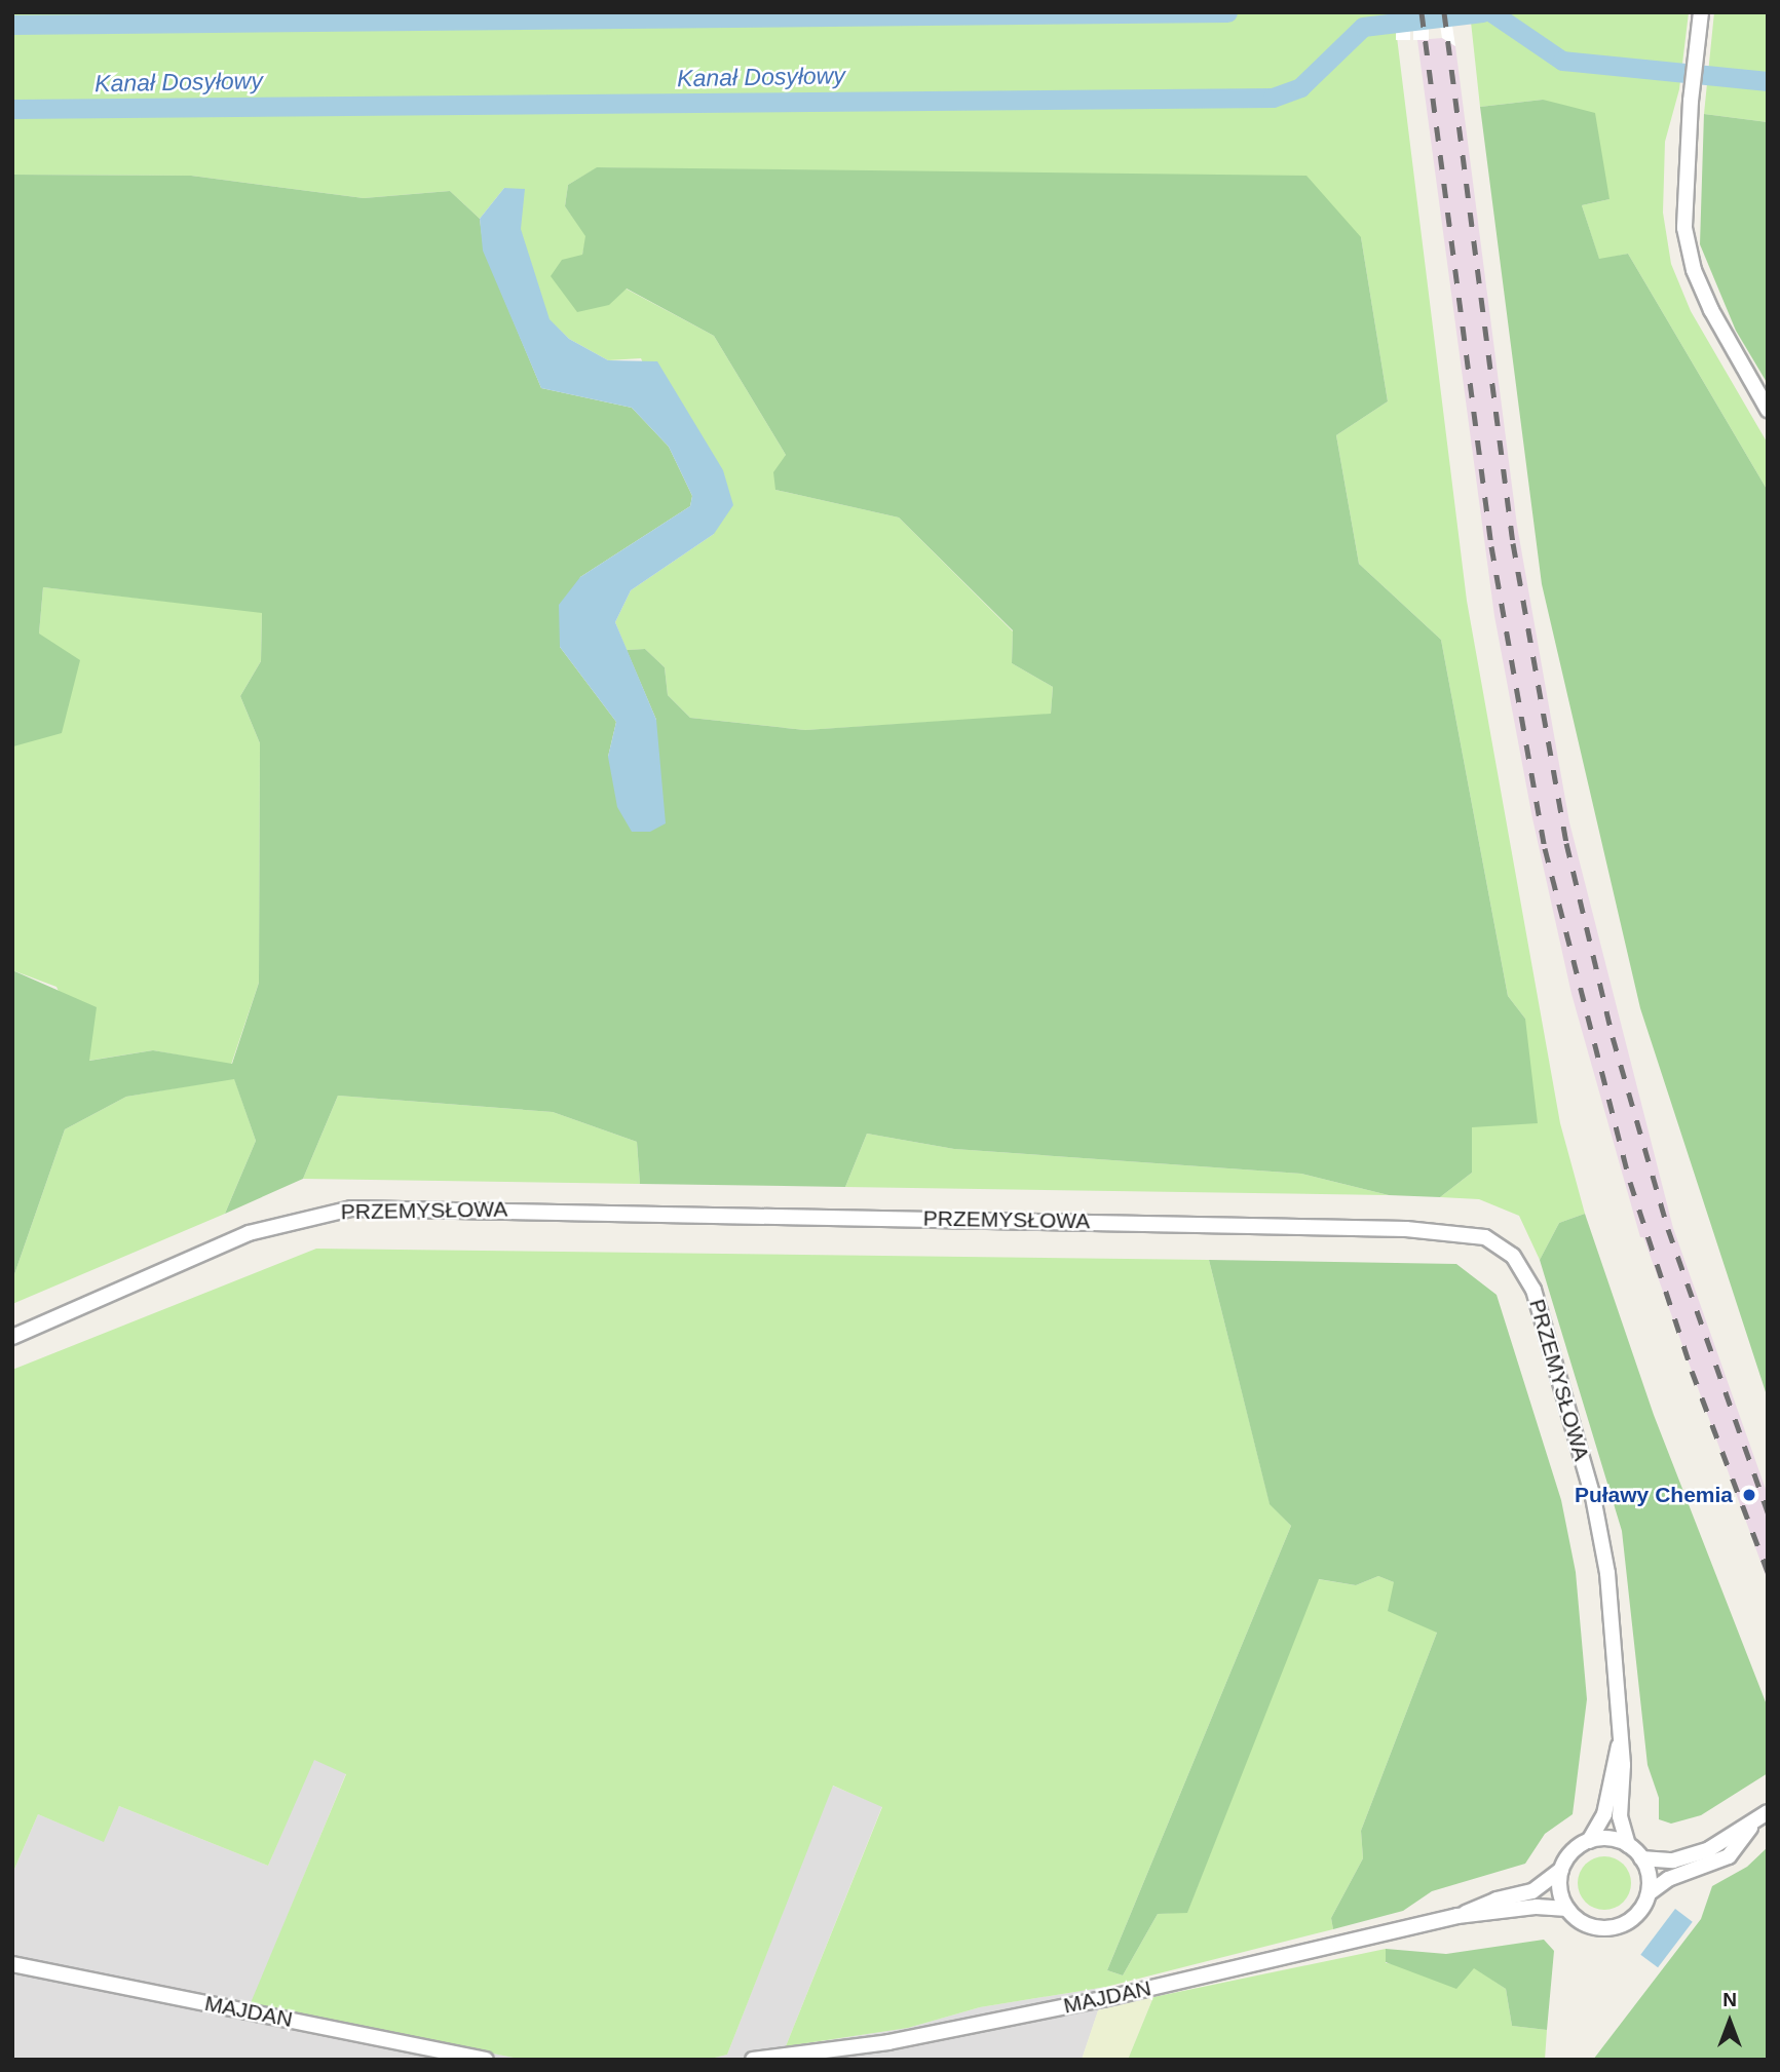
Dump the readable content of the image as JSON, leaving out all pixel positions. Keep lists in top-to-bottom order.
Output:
{
  "streets": {
    "street": ["PRZEMYSŁOWA", "MAJDAN"]
  },
  "crossings": [
    ["PRZEMYSŁOWA", "MAJDAN"]
  ],
  "water": ["Kanał Dosyłowy"],
  "places": ["Puławy Chemia"],
  "north": "top"
}
